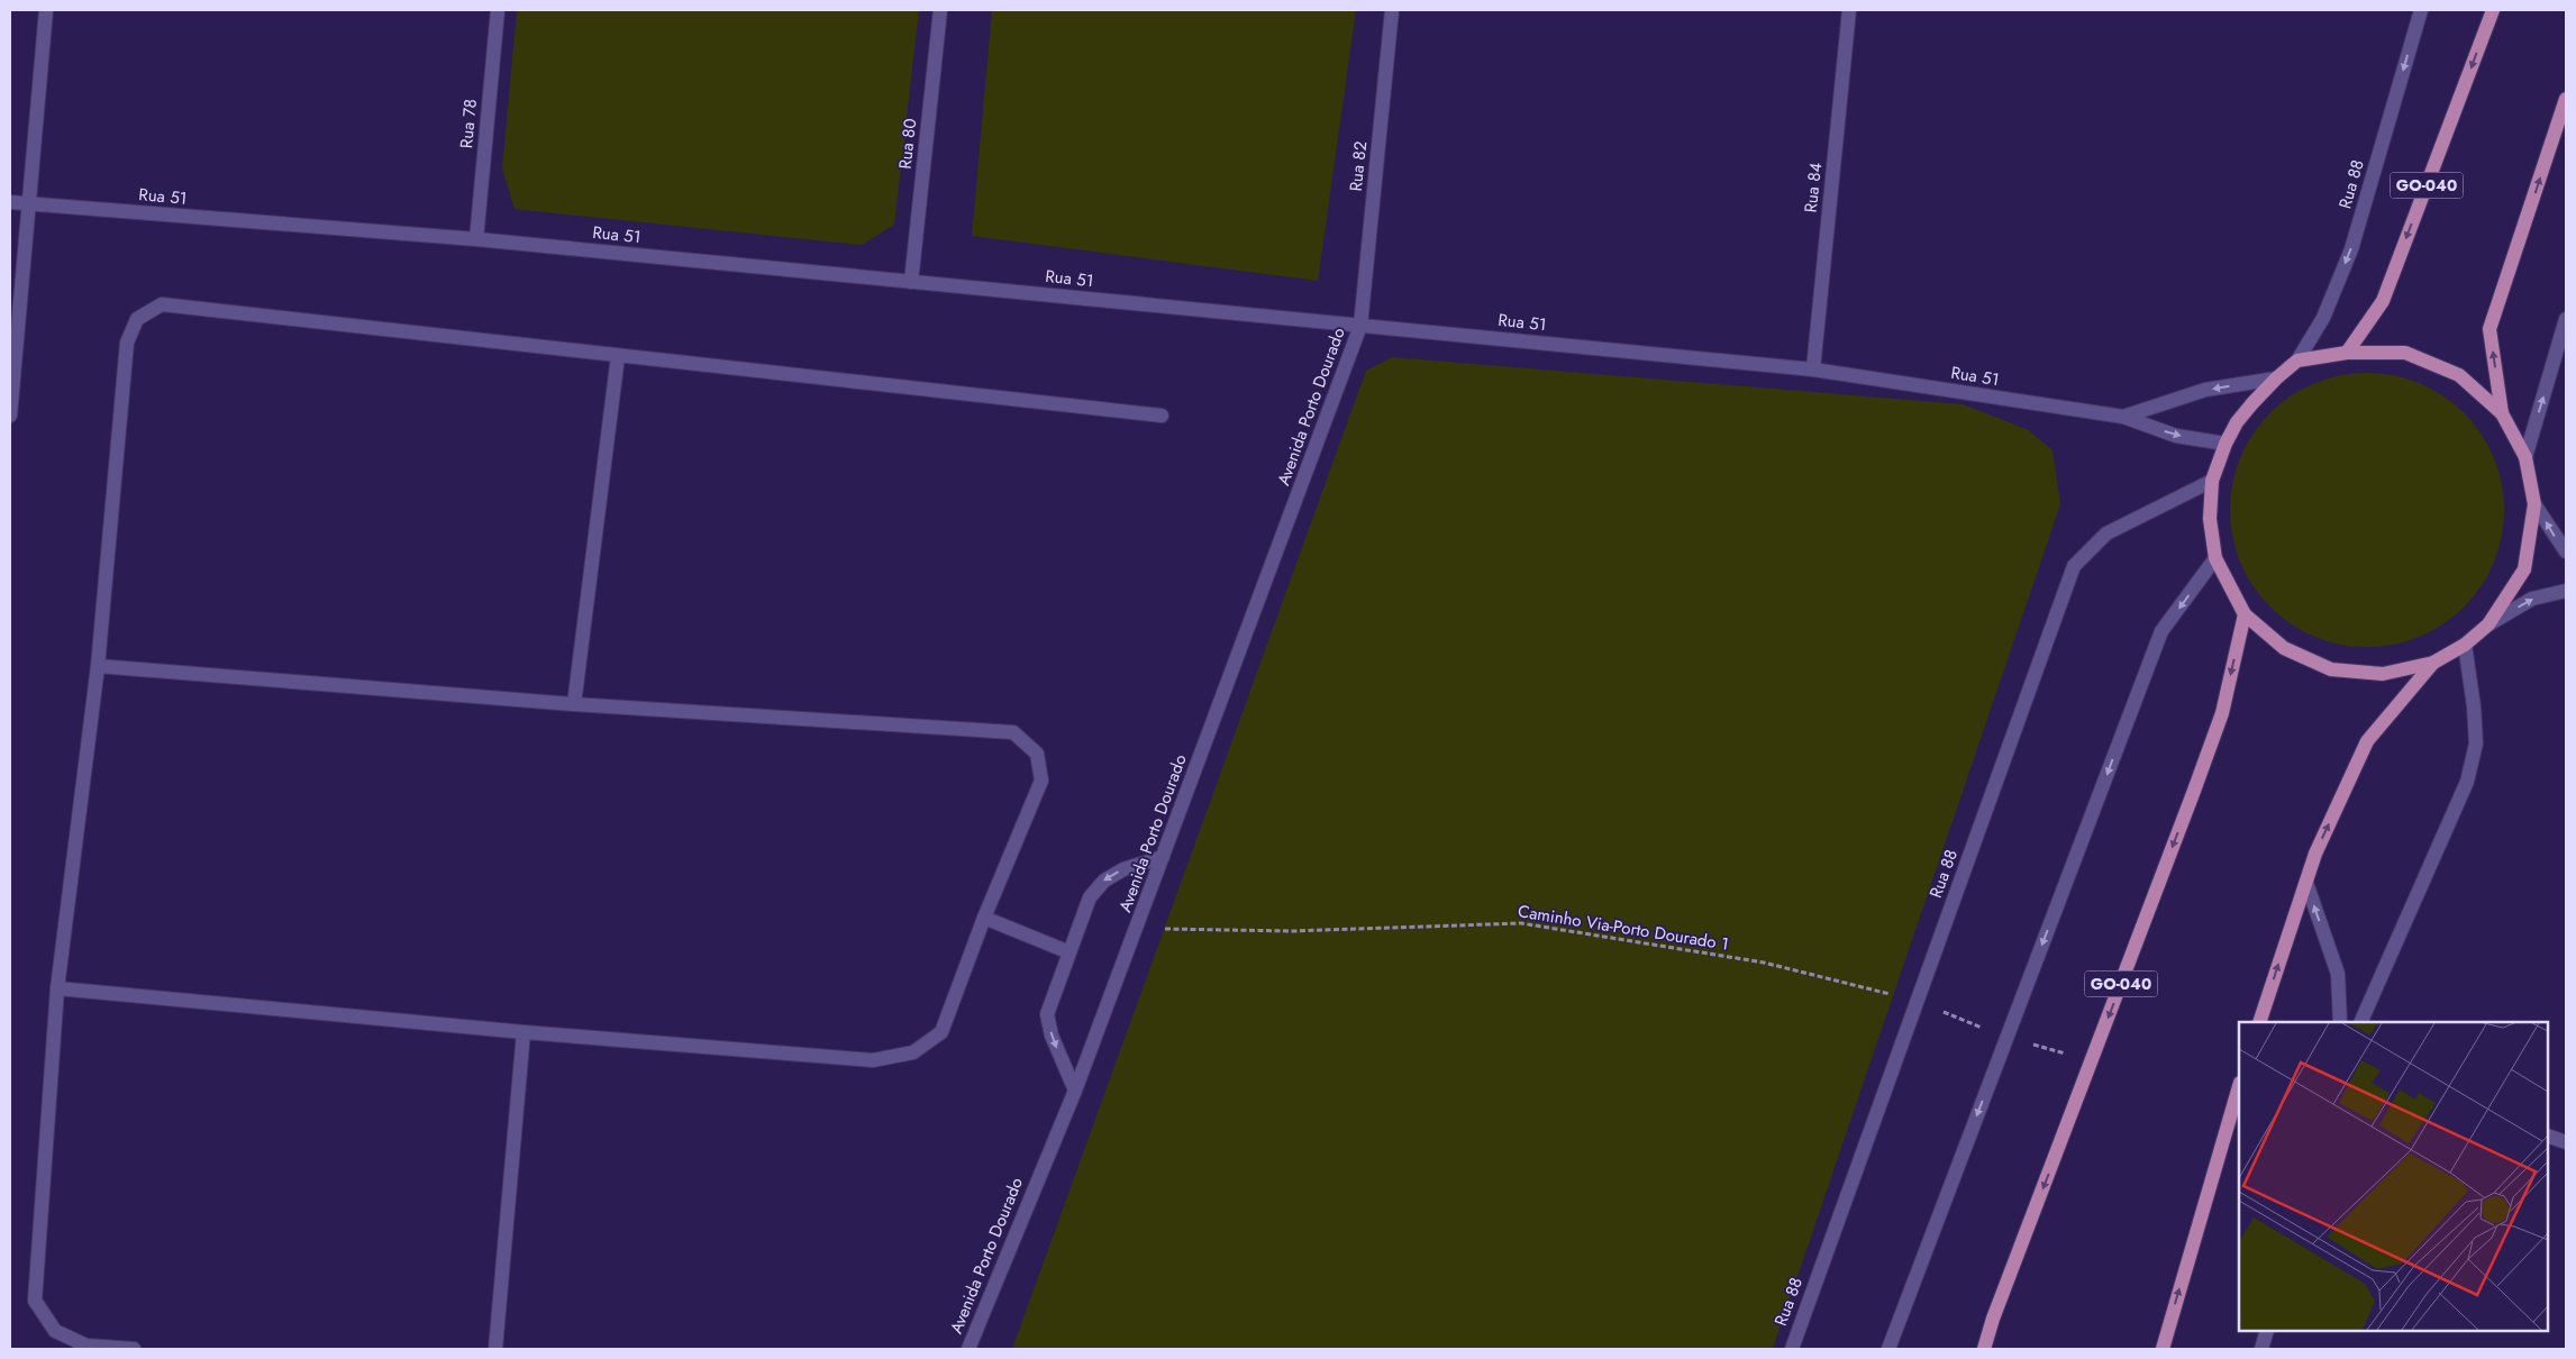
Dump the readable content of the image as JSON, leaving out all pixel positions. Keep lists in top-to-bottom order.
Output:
{
  "streets": {
    "main road": ["GO-040"],
    "street": [
      "Rua 78",
      "Rua 80",
      "Rua 82",
      "Rua 88",
      "Rua 84",
      "Rua 51",
      "Avenida Porto Dourado"
    ],
    "path": ["Caminho Via-Porto Dourado 1"]
  },
  "crossings": [
    ["Rua 78", "Rua 51"],
    ["Rua 80", "Rua 51"],
    ["Rua 82", "Rua 51"],
    ["Rua 82", "Avenida Porto Dourado"],
    ["Rua 88", "Caminho Via-Porto Dourado 1"],
    ["GO-040", "Caminho Via-Porto Dourado 1"],
    ["Rua 84", "Rua 51"],
    ["Rua 51", "Avenida Porto Dourado"],
    ["Avenida Porto Dourado", "Caminho Via-Porto Dourado 1"]
  ]
}
